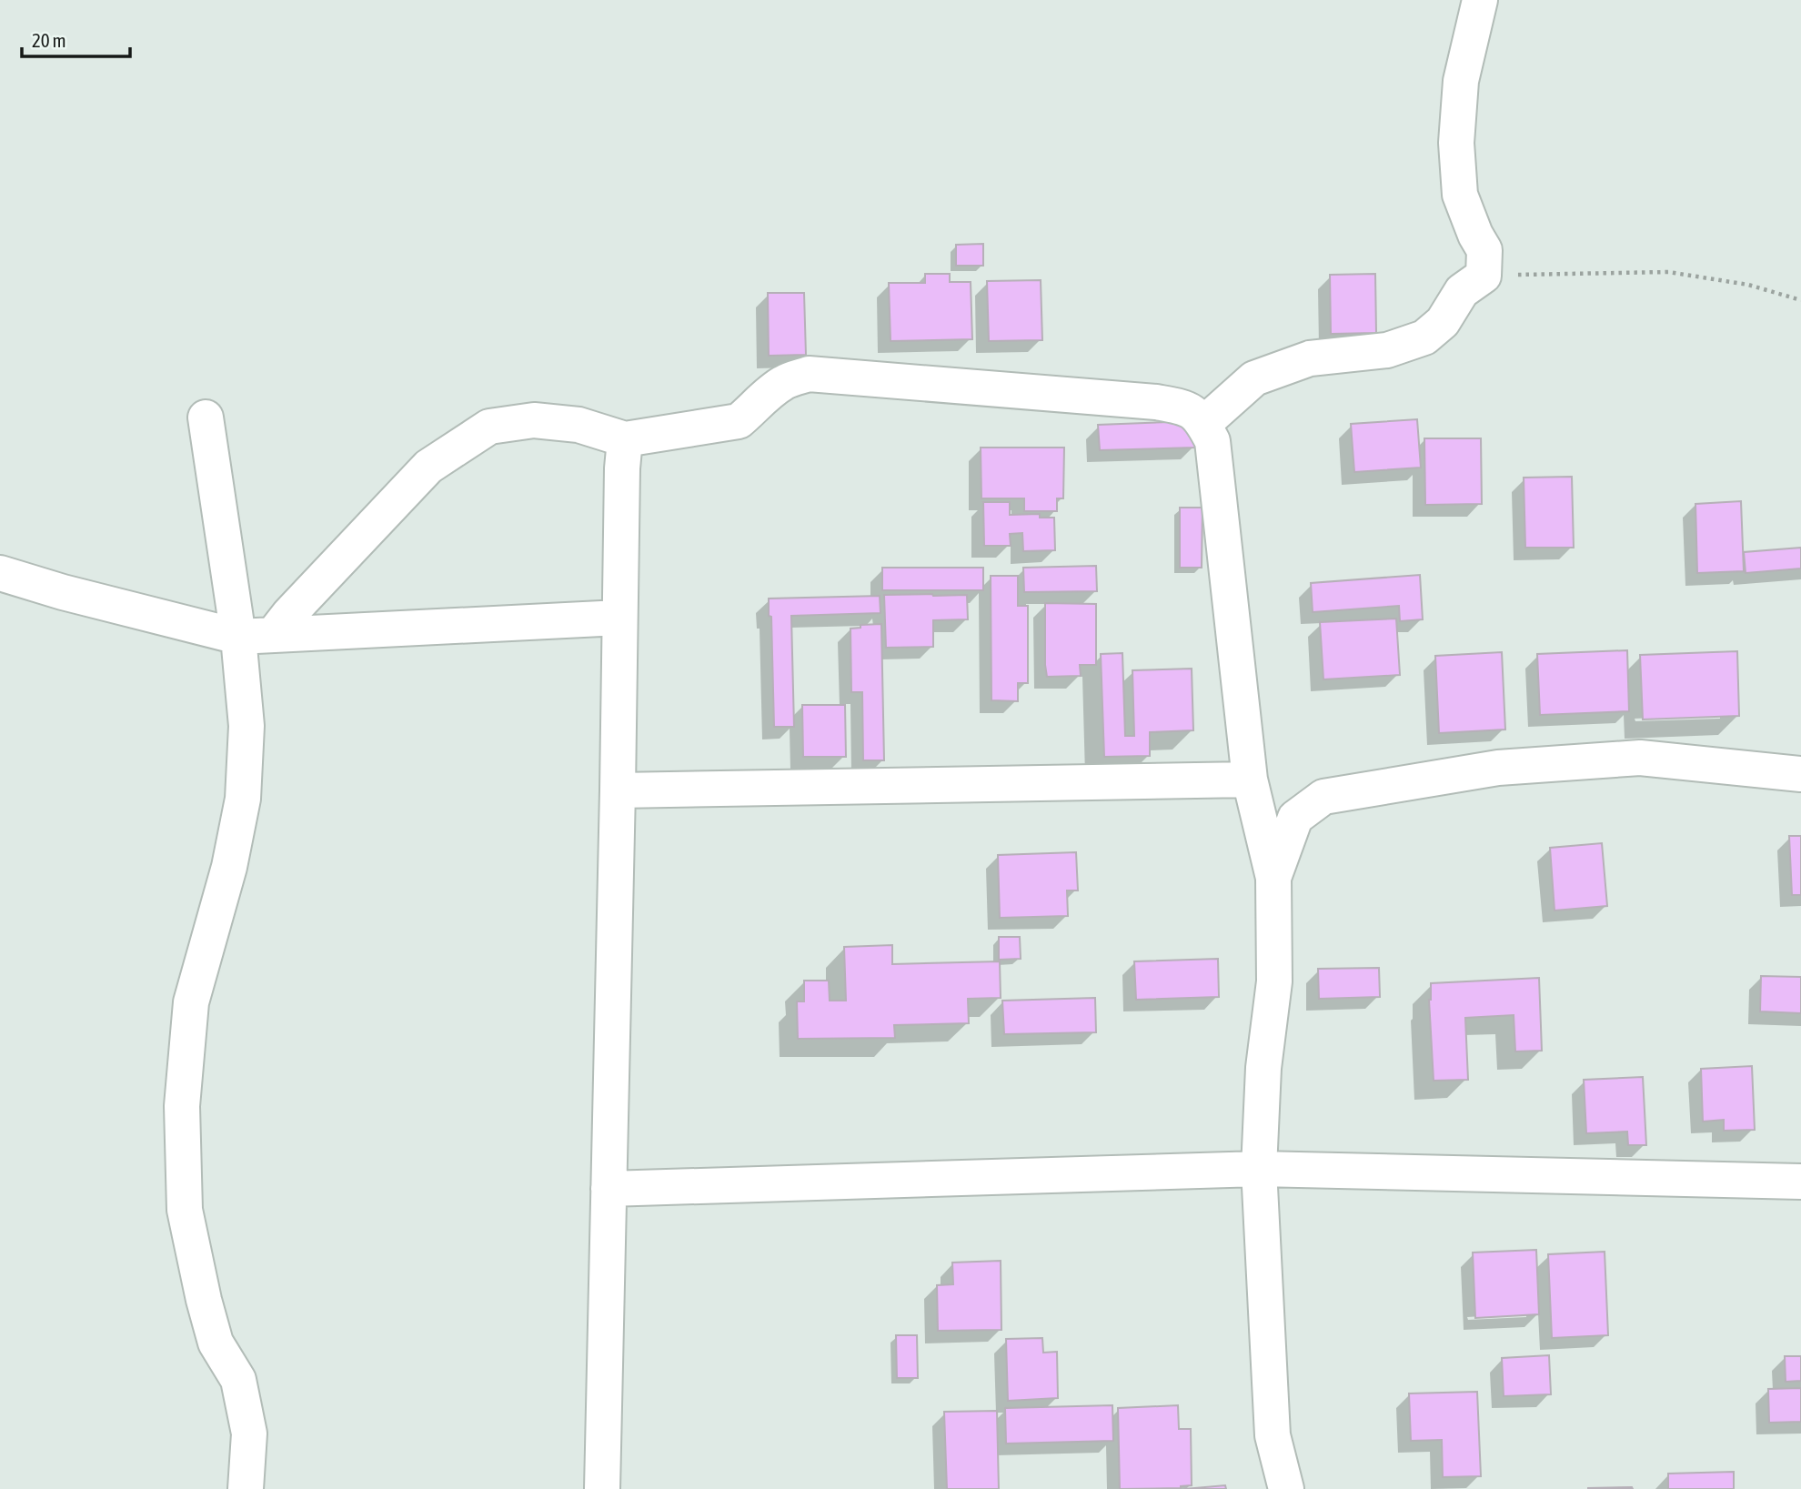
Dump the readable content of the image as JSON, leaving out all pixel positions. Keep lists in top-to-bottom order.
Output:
{
  "scale_bar": "20 m"
}
